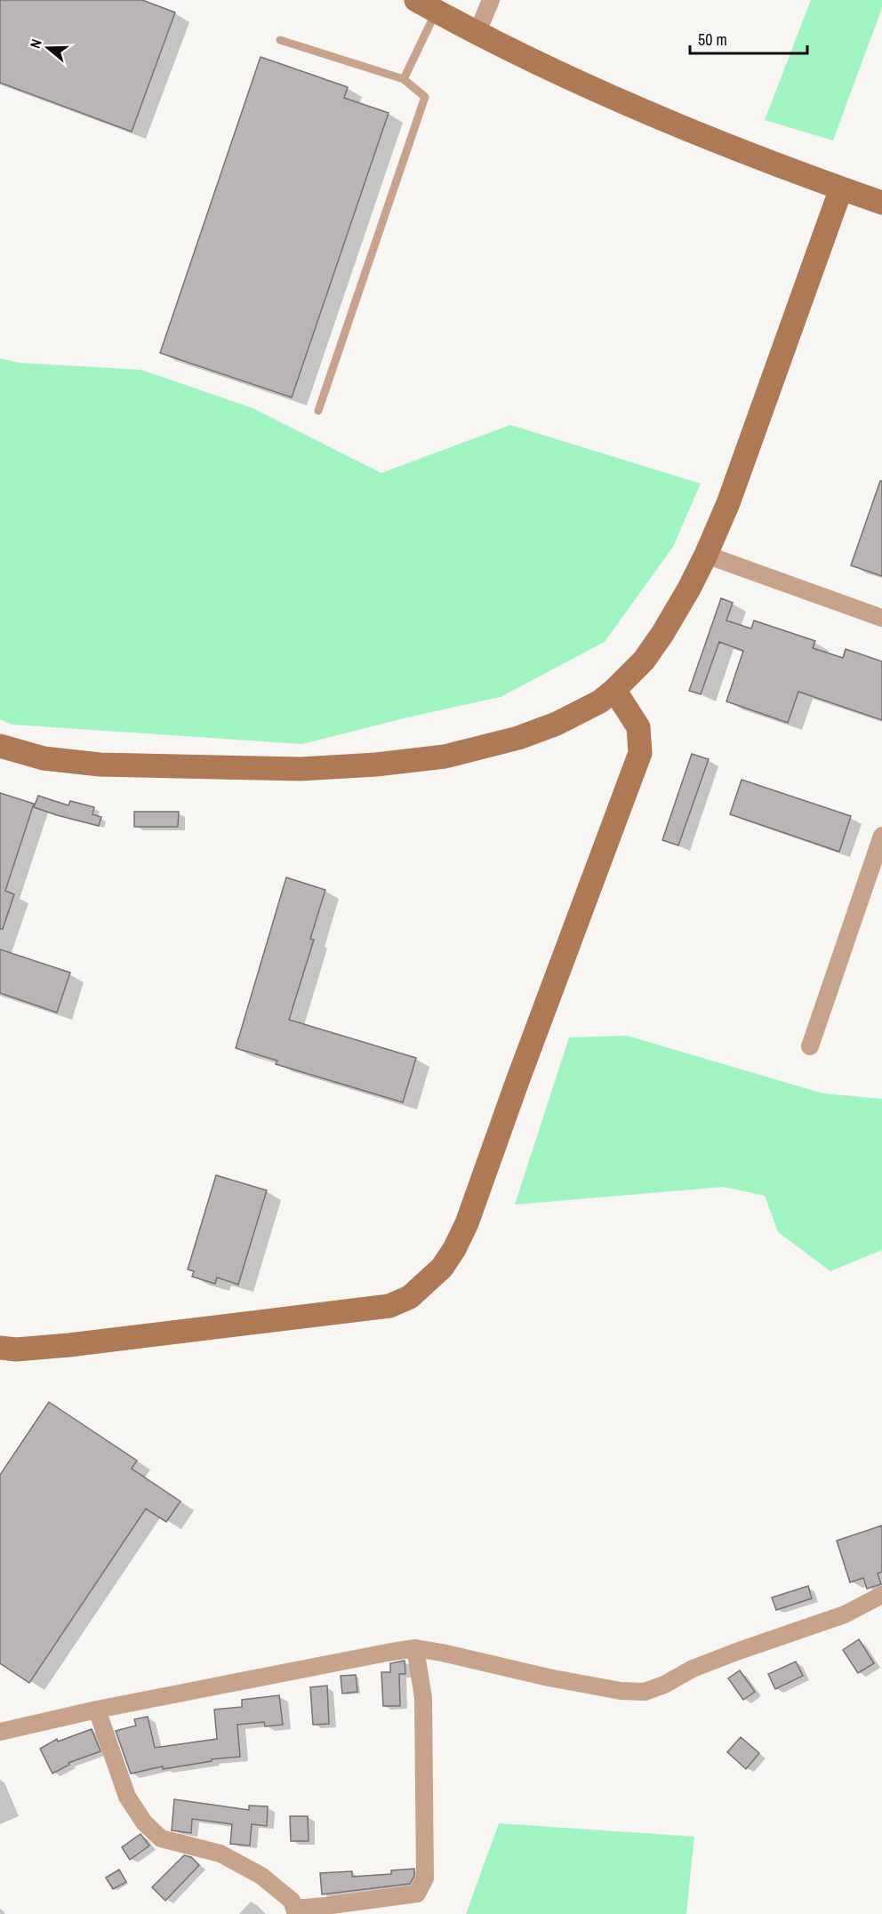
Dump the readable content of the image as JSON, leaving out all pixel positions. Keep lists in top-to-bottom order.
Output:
{
  "scale_bar": "50 m",
  "north": "left"
}
